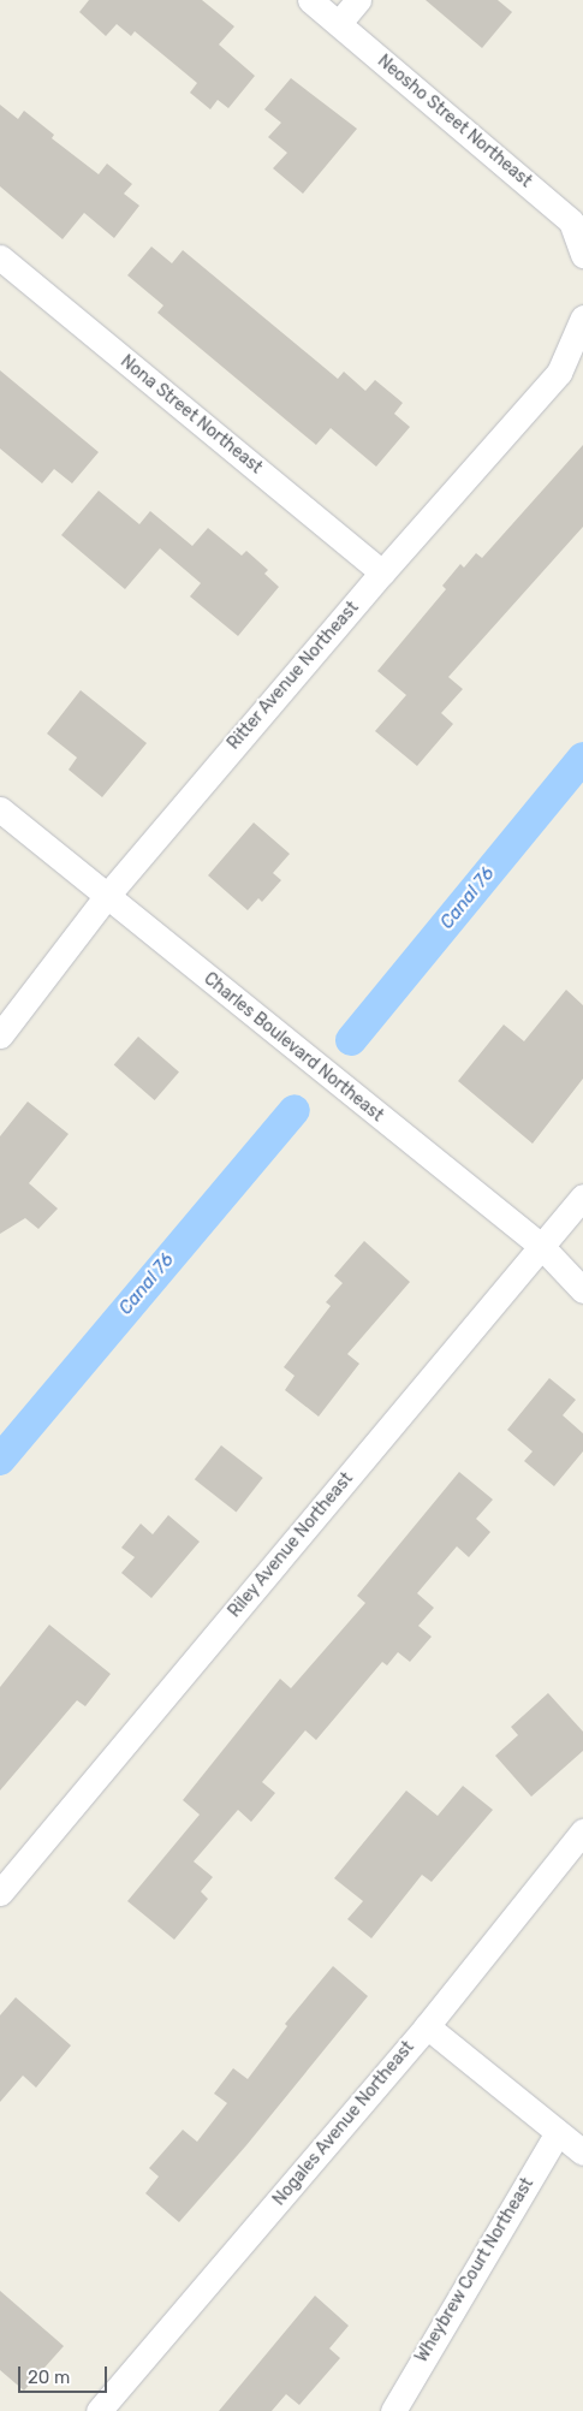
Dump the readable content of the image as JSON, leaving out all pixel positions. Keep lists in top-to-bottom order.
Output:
{
  "streets": {
    "street": [
      "Neosho Street Northeast",
      "Nona Street Northeast",
      "Ritter Avenue Northeast",
      "Charles Boulevard Northeast",
      "Riley Avenue Northeast",
      "Nogales Avenue Northeast",
      "Wheybrew Court Northeast"
    ]
  },
  "crossings": [
    ["Nona Street Northeast", "Ritter Avenue Northeast"],
    ["Ritter Avenue Northeast", "Charles Boulevard Northeast"],
    ["Charles Boulevard Northeast", "Riley Avenue Northeast"]
  ],
  "water": ["Canal 76"],
  "scale_bar": "20 m"
}
